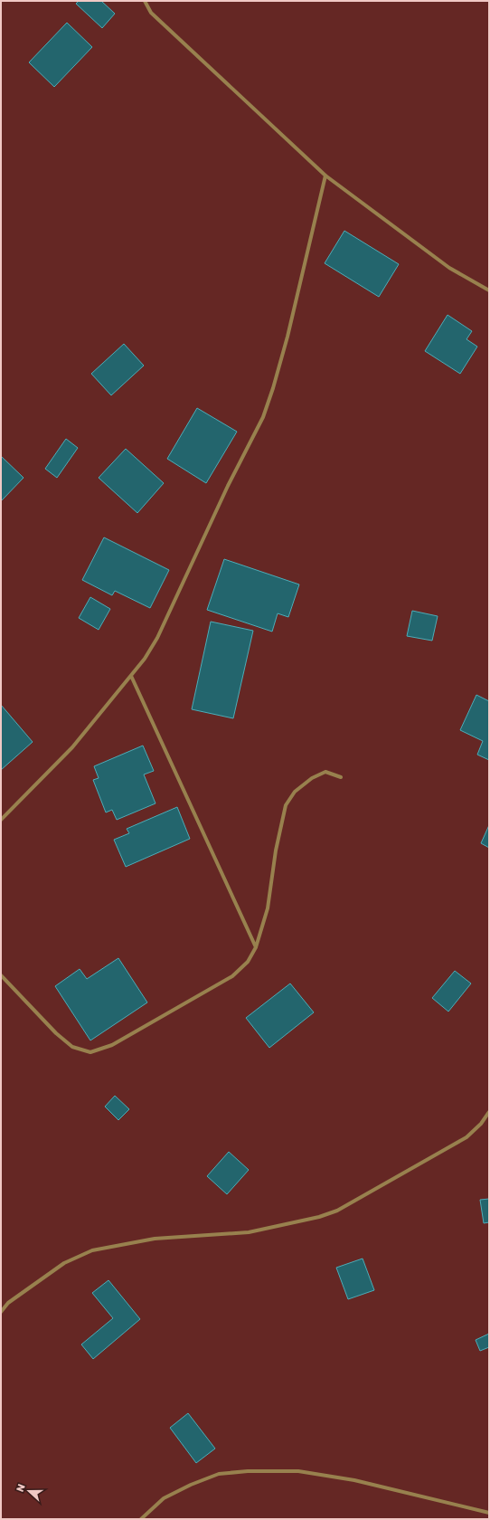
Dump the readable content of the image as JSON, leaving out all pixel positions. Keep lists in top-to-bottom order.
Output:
{
  "north": "left"
}
